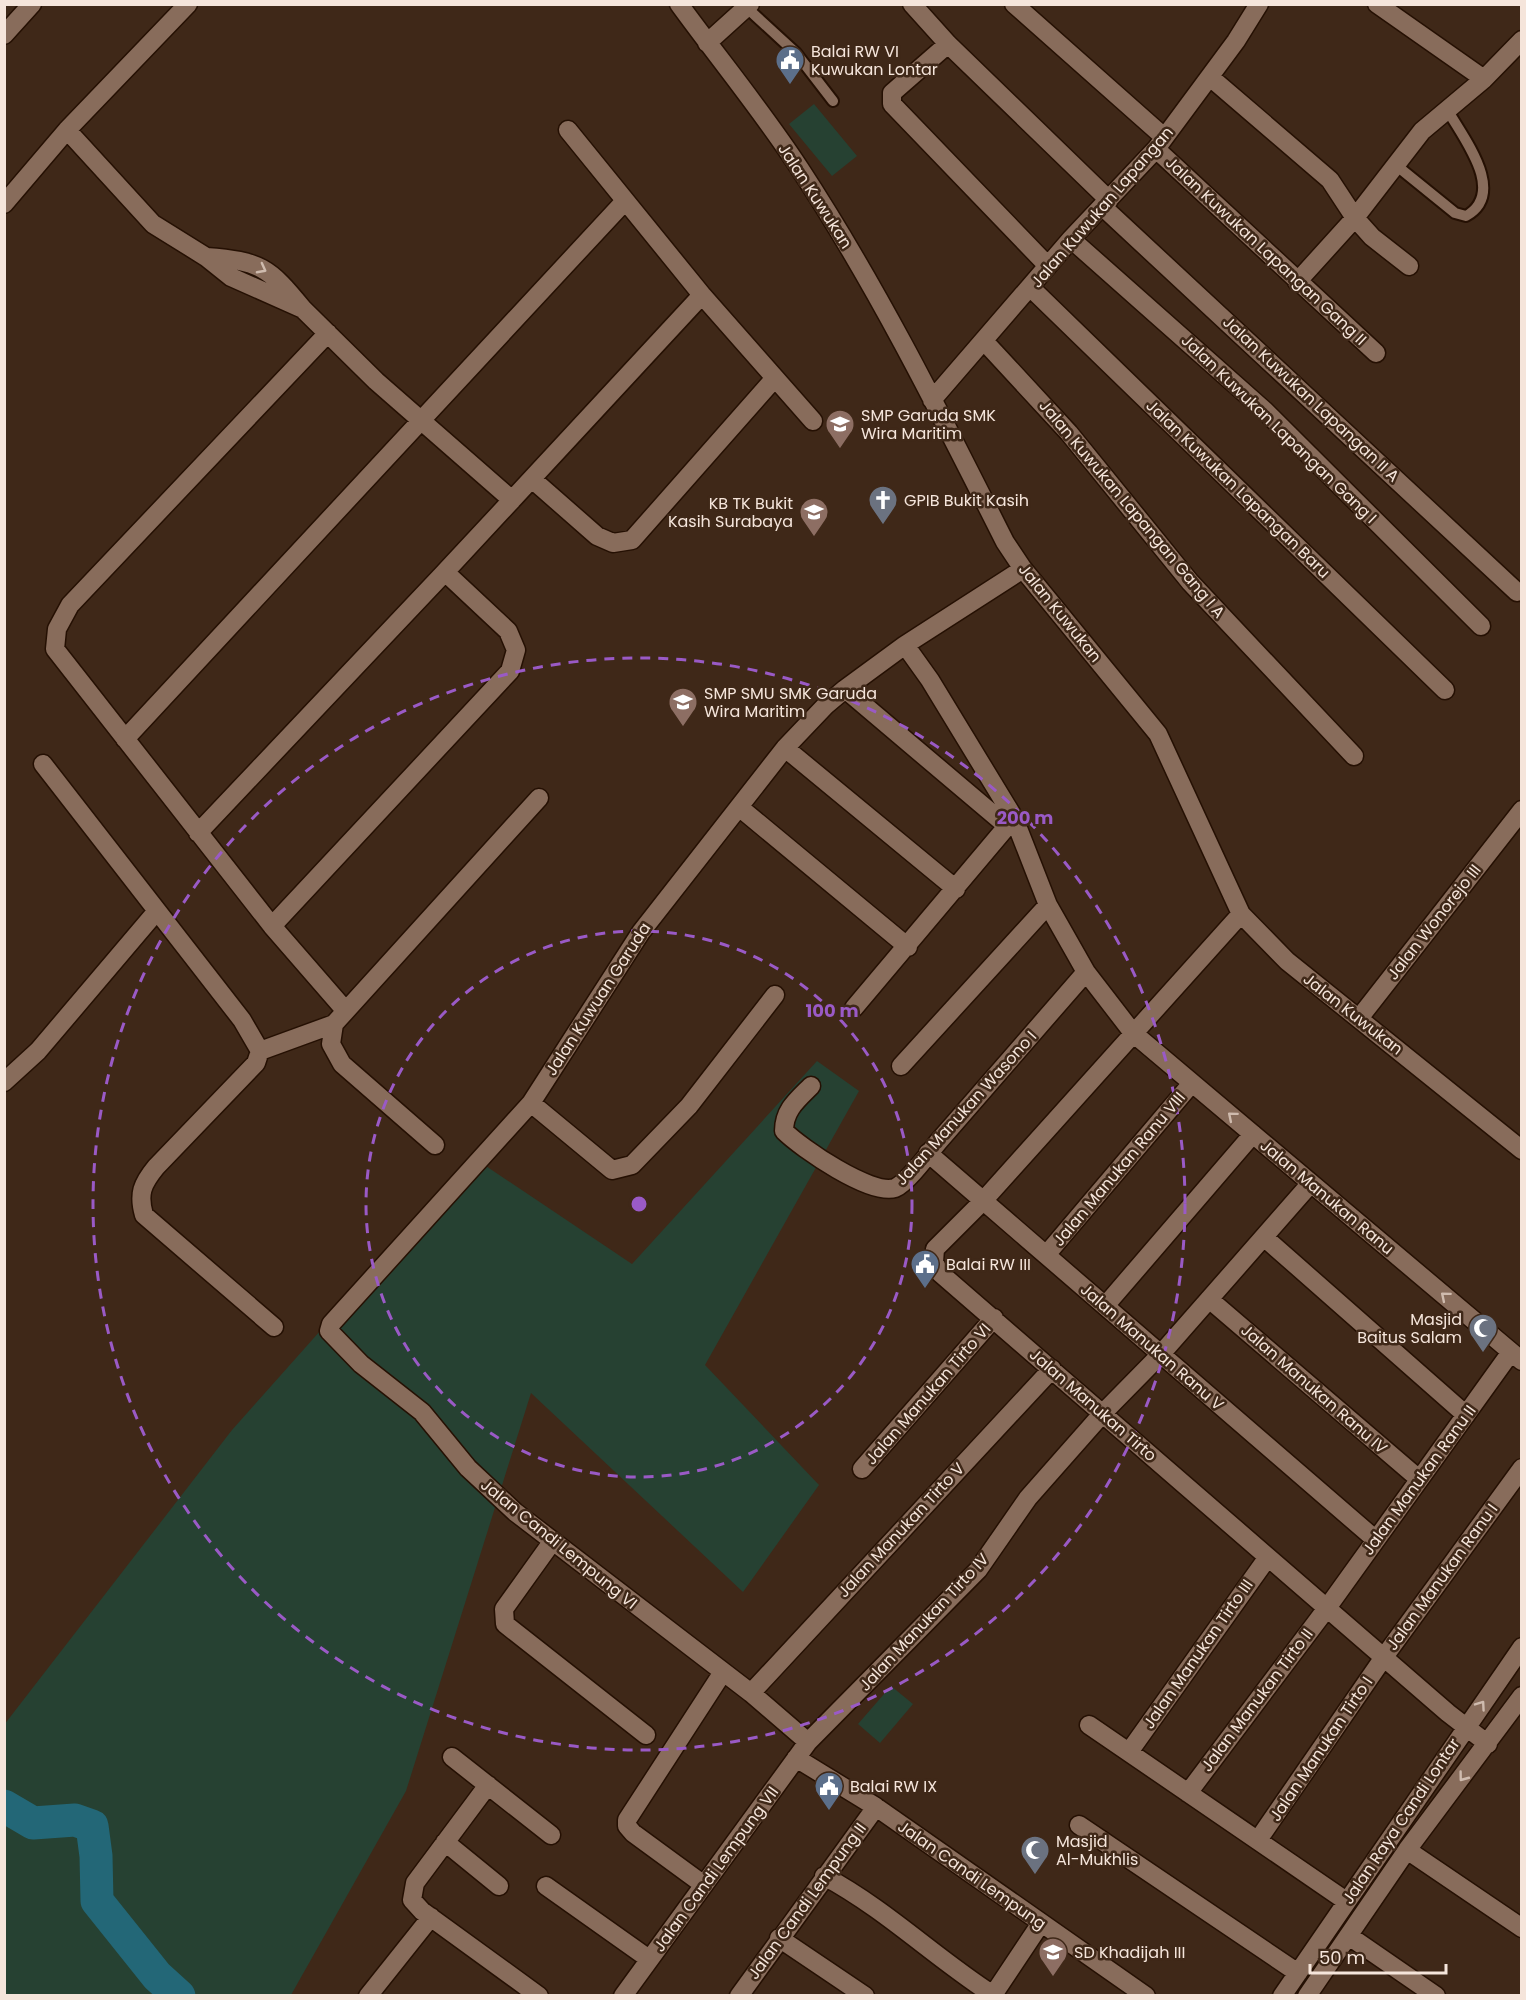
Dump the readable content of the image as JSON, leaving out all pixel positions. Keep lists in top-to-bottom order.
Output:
{
  "streets": {
    "street": [
      "Jalan Kuwukan",
      "Jalan Kuwukan Lapangan",
      "Jalan Kuwukan Lapangan Gang II",
      "Jalan Kuwukan Lapangan II A",
      "Jalan Kuwukan Lapangan Gang I",
      "Jalan Kuwukan Lapangan Baru",
      "Jalan Kuwukan Lapangan Gang I A",
      "Jalan Wonorejo III",
      "Jalan Kuwuan Garuda",
      "Jalan Manukan Wasono I",
      "Jalan Manukan Ranu VIII",
      "Jalan Manukan Ranu",
      "Jalan Manukan Ranu V",
      "Jalan Manukan Ranu IV",
      "Jalan Manukan Tirto VI",
      "Jalan Manukan Tirto",
      "Jalan Manukan Ranu II",
      "Jalan Manukan Tirto V",
      "Jalan Candi Lempung VI",
      "Jalan Manukan Ranu I",
      "Jalan Manukan Tirto IV",
      "Jalan Manukan Tirto III",
      "Jalan Manukan Tirto II",
      "Jalan Manukan Tirto I",
      "Jalan Raya Candi Lontar",
      "Jalan Candi Lempung VII",
      "Jalan Candi Lempung",
      "Jalan Candi Lempung II"
    ]
  },
  "crossings": [
    ["Jalan Kuwukan", "Jalan Kuwukan Lapangan"],
    ["Jalan Kuwukan", "Jalan Wonorejo III"],
    ["Jalan Kuwukan", "Jalan Kuwuan Garuda"],
    ["Jalan Kuwukan", "Jalan Manukan Tirto"],
    ["Jalan Kuwukan Lapangan", "Jalan Kuwukan Lapangan Gang II"],
    ["Jalan Kuwukan Lapangan", "Jalan Kuwukan Lapangan II A"],
    ["Jalan Kuwukan Lapangan", "Jalan Kuwukan Lapangan Gang I"],
    ["Jalan Kuwukan Lapangan", "Jalan Kuwukan Lapangan Baru"],
    ["Jalan Kuwukan Lapangan", "Jalan Kuwukan Lapangan Gang I A"],
    ["Jalan Kuwuan Garuda", "Jalan Manukan Ranu"],
    ["Jalan Kuwuan Garuda", "Jalan Candi Lempung VI"],
    ["Jalan Manukan Wasono I", "Jalan Manukan Ranu"],
    ["Jalan Manukan Wasono I", "Jalan Manukan Ranu V"],
    ["Jalan Manukan Ranu VIII", "Jalan Manukan Ranu"],
    ["Jalan Manukan Ranu VIII", "Jalan Manukan Ranu V"],
    ["Jalan Manukan Ranu", "Jalan Manukan Tirto"],
    ["Jalan Manukan Ranu", "Jalan Manukan Ranu II"],
    ["Jalan Manukan Ranu", "Jalan Manukan Tirto IV"],
    ["Jalan Manukan Ranu V", "Jalan Manukan Tirto"],
    ["Jalan Manukan Ranu V", "Jalan Manukan Ranu II"],
    ["Jalan Manukan Ranu V", "Jalan Manukan Tirto IV"],
    ["Jalan Manukan Ranu IV", "Jalan Manukan Ranu II"],
    ["Jalan Manukan Ranu IV", "Jalan Manukan Tirto IV"],
    ["Jalan Manukan Tirto VI", "Jalan Manukan Tirto"],
    ["Jalan Manukan Tirto", "Jalan Manukan Ranu II"],
    ["Jalan Manukan Tirto", "Jalan Manukan Tirto V"],
    ["Jalan Manukan Tirto", "Jalan Manukan Ranu I"],
    ["Jalan Manukan Tirto", "Jalan Manukan Tirto IV"],
    ["Jalan Manukan Tirto", "Jalan Manukan Tirto III"],
    ["Jalan Manukan Tirto", "Jalan Manukan Tirto II"],
    ["Jalan Manukan Tirto", "Jalan Manukan Tirto I"],
    ["Jalan Manukan Tirto", "Jalan Raya Candi Lontar"],
    ["Jalan Manukan Ranu II", "Jalan Manukan Tirto II"],
    ["Jalan Manukan Tirto V", "Jalan Candi Lempung VI"],
    ["Jalan Candi Lempung VI", "Jalan Manukan Tirto IV"],
    ["Jalan Candi Lempung VI", "Jalan Candi Lempung VII"],
    ["Jalan Manukan Ranu I", "Jalan Manukan Tirto I"],
    ["Jalan Manukan Tirto IV", "Jalan Candi Lempung VII"],
    ["Jalan Candi Lempung VII", "Jalan Candi Lempung"],
    ["Jalan Candi Lempung", "Jalan Candi Lempung II"]
  ],
  "places": {
    "public building": ["Balai RW VI Kuwukan Lontar", "Balai RW III", "Balai RW IX"],
    "school or university": [
      "SMP Garuda SMK Wira Maritim",
      "KB TK Bukit Kasih Surabaya",
      "SMP SMU SMK Garuda Wira Maritim",
      "SD Khadijah III"
    ],
    "church": ["GPIB Bukit Kasih"],
    "mosque": ["Masjid Baitus Salam", "Masjid Al-Mukhlis"]
  },
  "scale_bar": "50 m",
  "rings": ["200 m", "100 m"]
}
